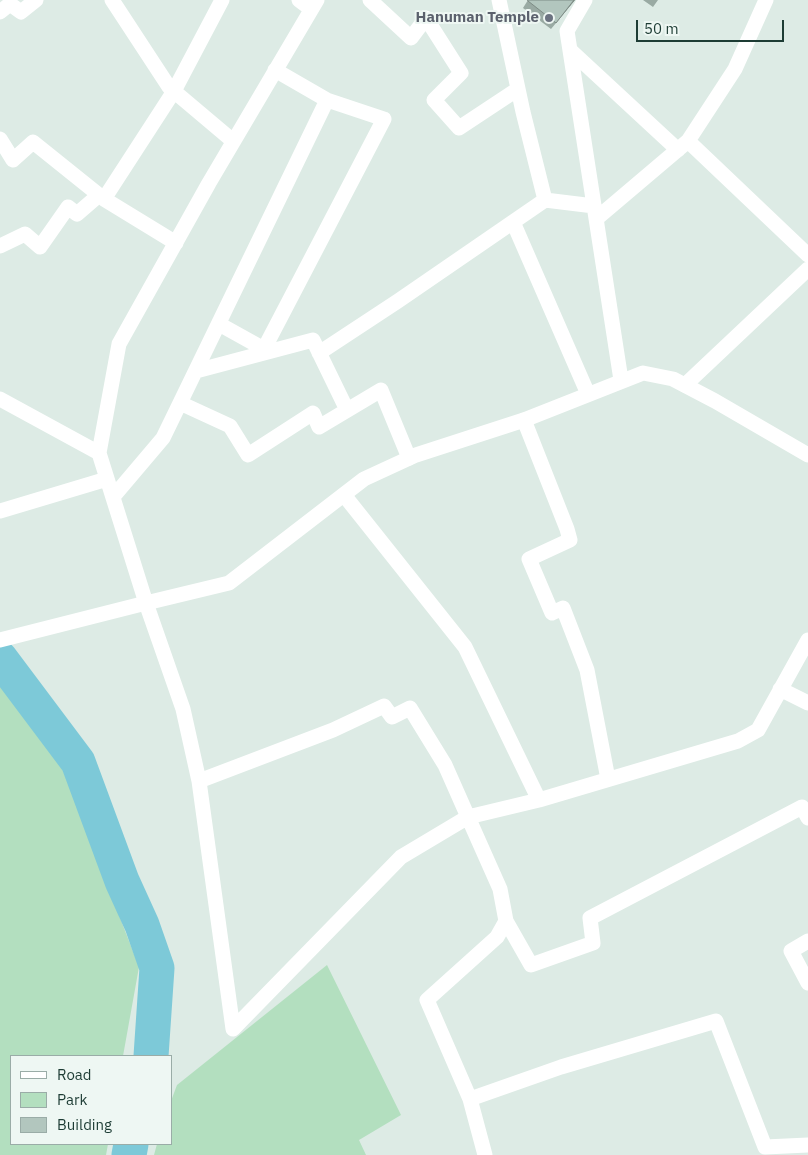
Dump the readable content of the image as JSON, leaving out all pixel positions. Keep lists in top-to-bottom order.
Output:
{
  "places": ["Hanuman Temple"],
  "legend": ["Road", "Park", "Building"],
  "scale_bar": "50 m"
}
